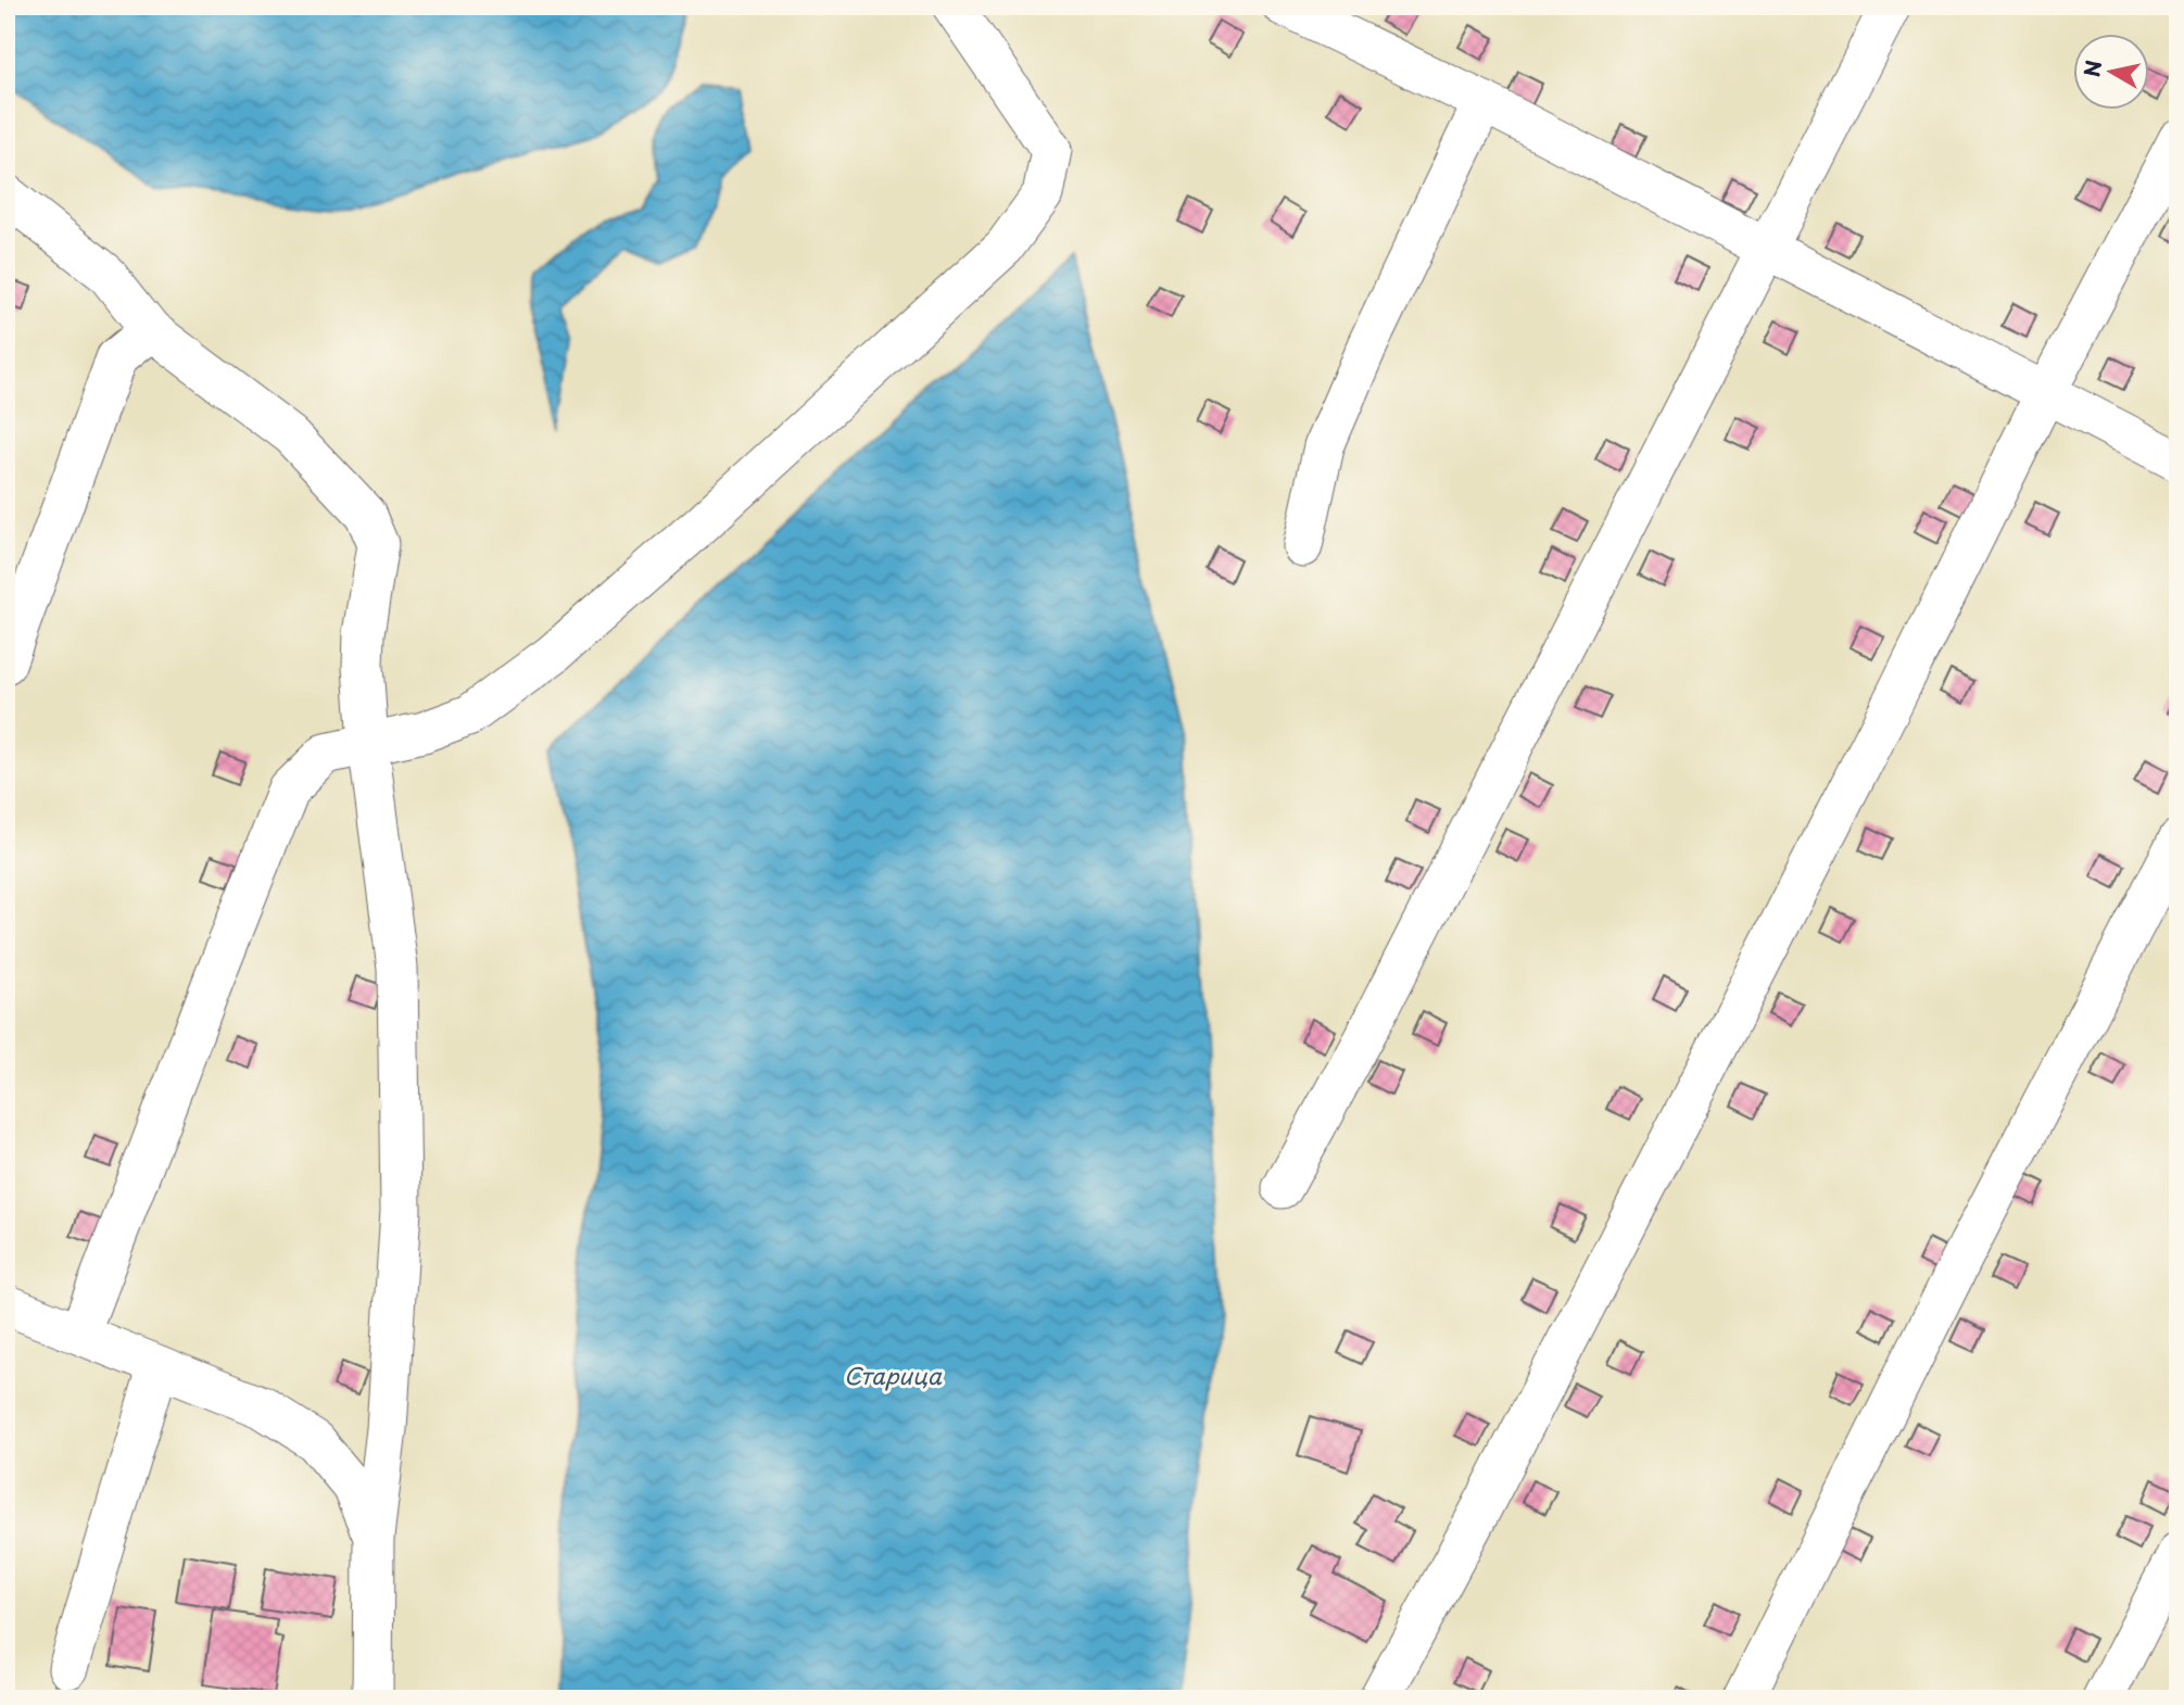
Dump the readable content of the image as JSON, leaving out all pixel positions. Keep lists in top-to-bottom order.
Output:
{
  "water": ["Старица"],
  "north": "left"
}
